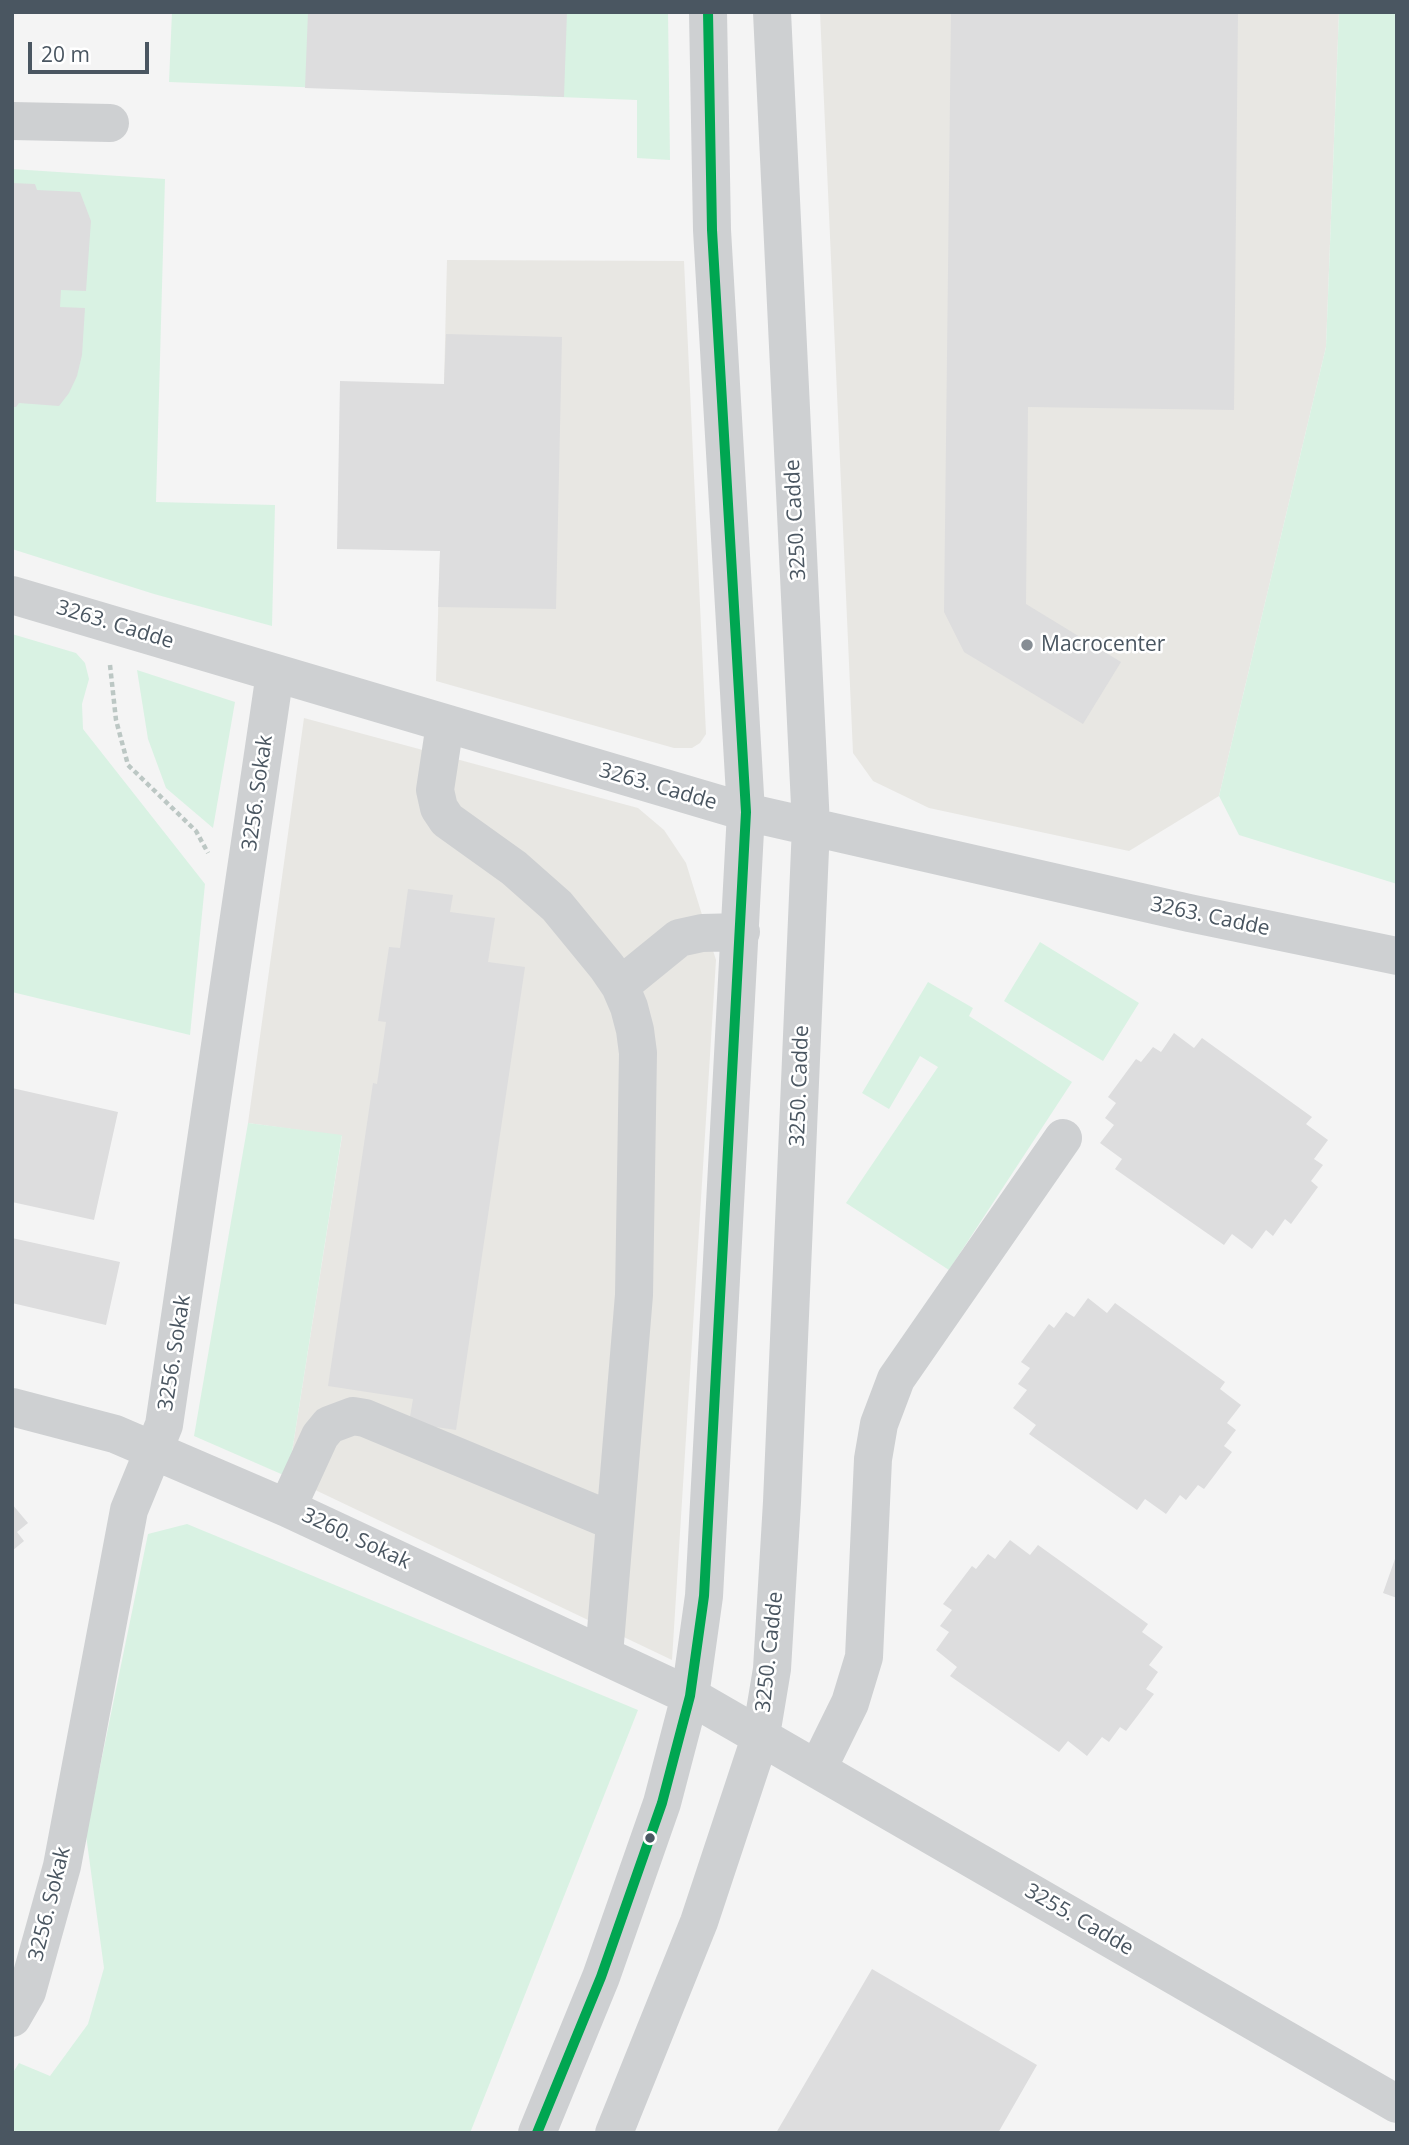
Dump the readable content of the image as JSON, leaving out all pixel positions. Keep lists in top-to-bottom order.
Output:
{
  "streets": {
    "street": [
      "3250. Cadde",
      "3263. Cadde",
      "3256. Sokak",
      "3260. Sokak",
      "3255. Cadde"
    ]
  },
  "crossings": [
    ["3250. Cadde", "3263. Cadde"],
    ["3250. Cadde", "3260. Sokak"],
    ["3250. Cadde", "3255. Cadde"],
    ["3263. Cadde", "3256. Sokak"],
    ["3256. Sokak", "3260. Sokak"],
    ["3260. Sokak", "3255. Cadde"]
  ],
  "places": ["Macrocenter"],
  "scale_bar": "20 m"
}
